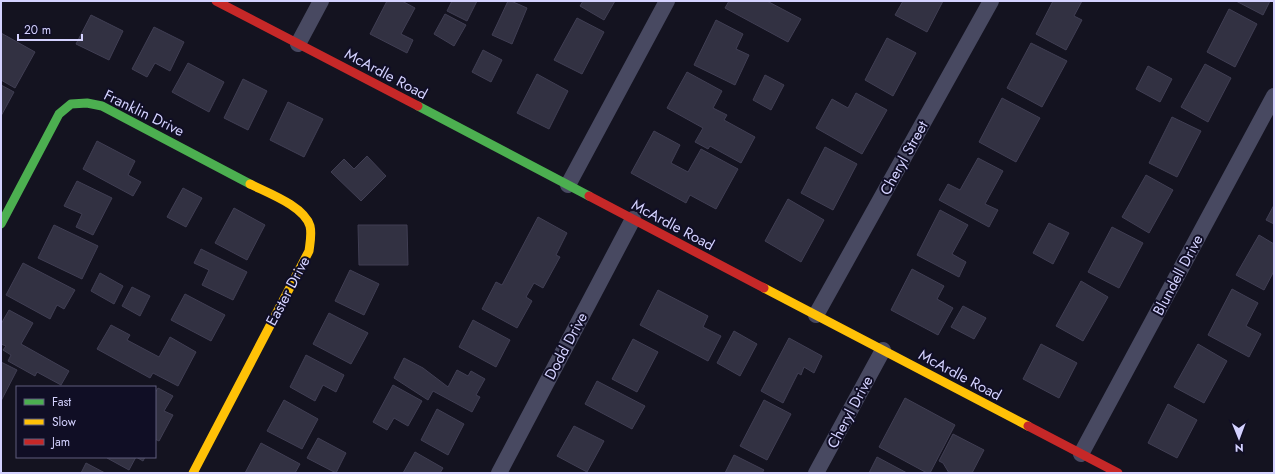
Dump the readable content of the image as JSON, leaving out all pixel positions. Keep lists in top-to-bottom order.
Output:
{
  "streets": {
    "main road": ["McArdle Road", "Franklin Drive", "Easter Drive"],
    "street": [
      "Cheryl Street",
      "Blundell Drive",
      "Dodd Drive",
      "Cheryl Drive"
    ]
  },
  "crossings": [
    ["McArdle Road", "Cheryl Street"],
    ["McArdle Road", "Blundell Drive"],
    ["McArdle Road", "Dodd Drive"],
    ["McArdle Road", "Cheryl Drive"],
    ["Franklin Drive", "Easter Drive"]
  ],
  "legend": ["Fast", "Slow", "Jam"],
  "scale_bar": "20 m",
  "north": "bottom"
}
